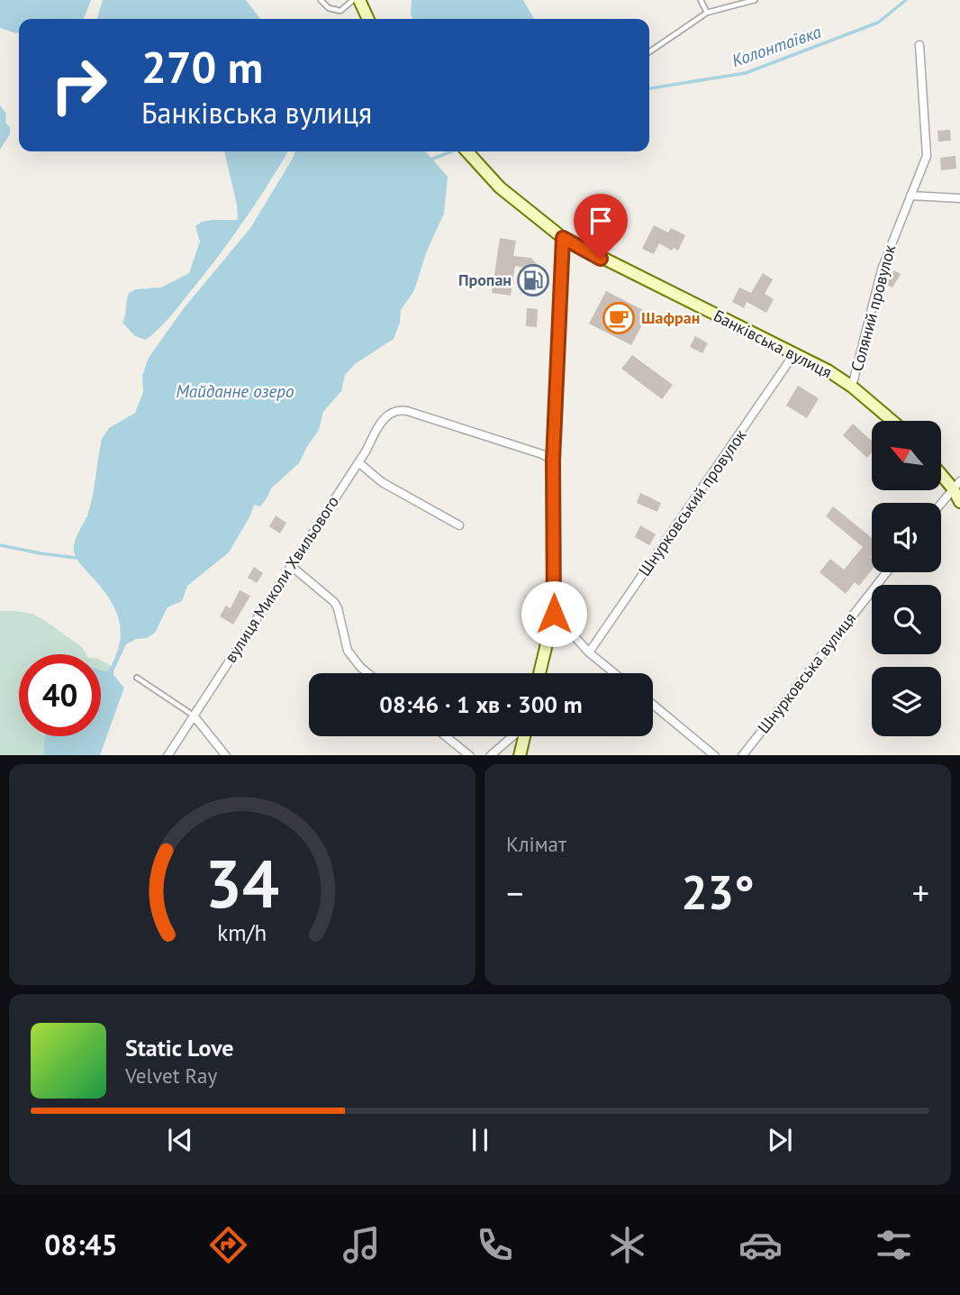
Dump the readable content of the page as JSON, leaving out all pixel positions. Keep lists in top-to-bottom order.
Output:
{
  "streets": {
    "main road": ["Банківська вулиця"],
    "street": [
      "Соляний провулок",
      "Шнурковський провулок",
      "вулиця Миколи Хвильового",
      "Шнурковська вулиця"
    ]
  },
  "crossings": [
    ["Соляний провулок", "Банківська вулиця"],
    ["Банківська вулиця", "Шнурковський провулок"]
  ],
  "water": ["Колонтаївка", "Майданне озеро"],
  "places": {
    "fuel station": ["Пропан"],
    "cafe": ["Шафран"]
  },
  "north": "top left",
  "page": {
    "turn": ["270 m", "Банківська вулиця"],
    "limit": "40",
    "trip": "08:46 · 1 хв · 300 m",
    "tile": "Клімат",
    "heat": ["−", "23°", "+"],
    "song": ["Static Love", "Velvet Ray"],
    "tabs": "08:45",
    "gauge": ["34", "km/h"]
  }
}
